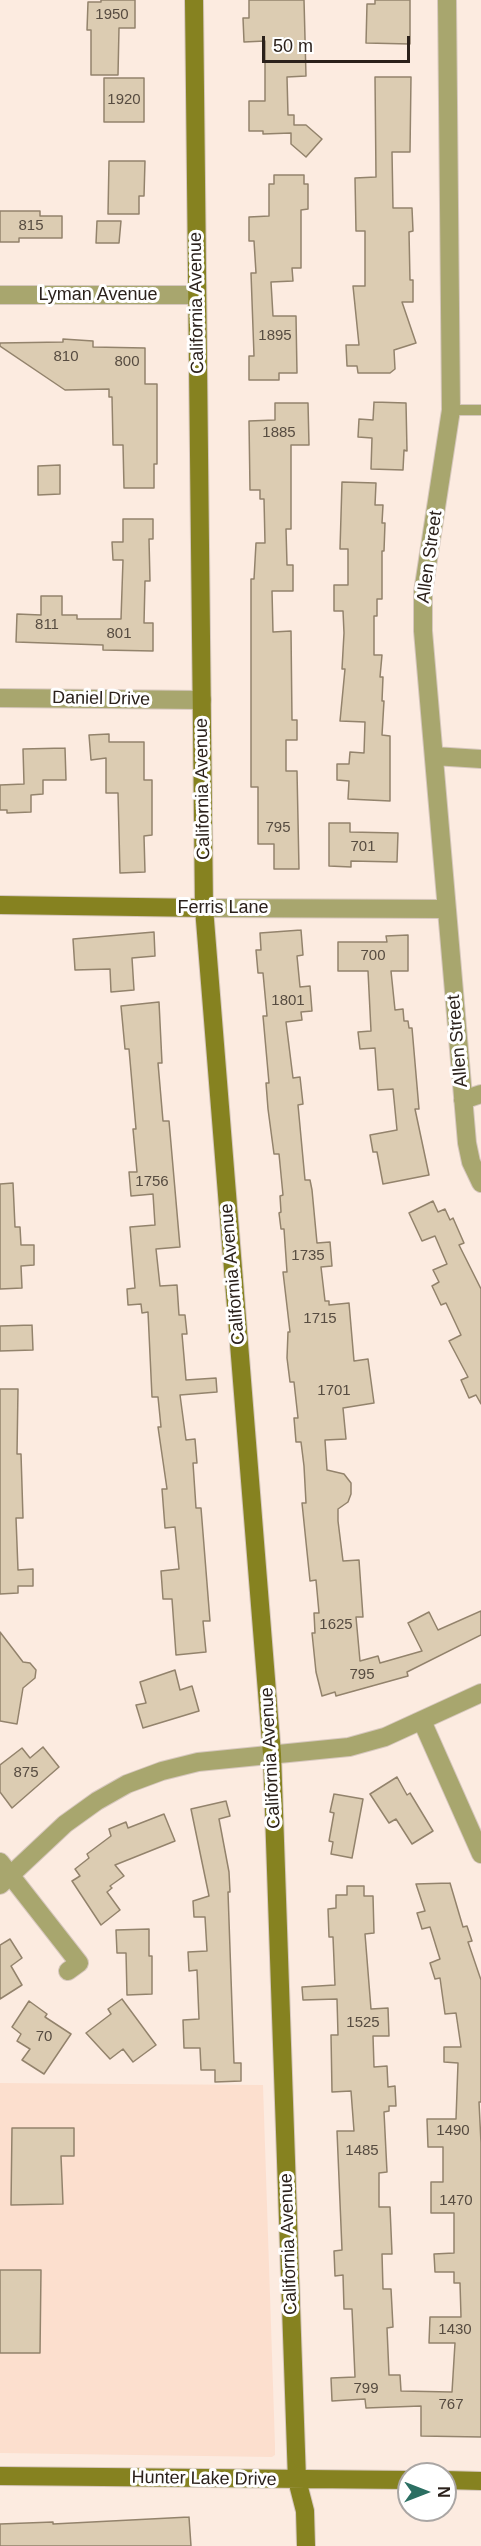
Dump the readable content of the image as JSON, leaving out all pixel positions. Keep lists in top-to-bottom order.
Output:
{
  "streets": {
    "street": [
      "Lyman Avenue",
      "California Avenue",
      "Allen Street",
      "Daniel Drive",
      "Ferris Lane",
      "Hunter Lake Drive"
    ]
  },
  "crossings": [
    ["Lyman Avenue", "California Avenue"],
    ["California Avenue", "Daniel Drive"],
    ["California Avenue", "Ferris Lane"],
    ["California Avenue", "Hunter Lake Drive"],
    ["Allen Street", "Ferris Lane"]
  ],
  "house_numbers": [
    "1950",
    "1920",
    "815",
    "1895",
    "810",
    "800",
    "1885",
    "811",
    "801",
    "795",
    "701",
    "700",
    "1801",
    "1756",
    "1735",
    "1715",
    "1701",
    "1625",
    "795",
    "875",
    "1525",
    "70",
    "1490",
    "1485",
    "1470",
    "1430",
    "799",
    "767"
  ],
  "scale_bar": "50 m",
  "north": "right"
}
